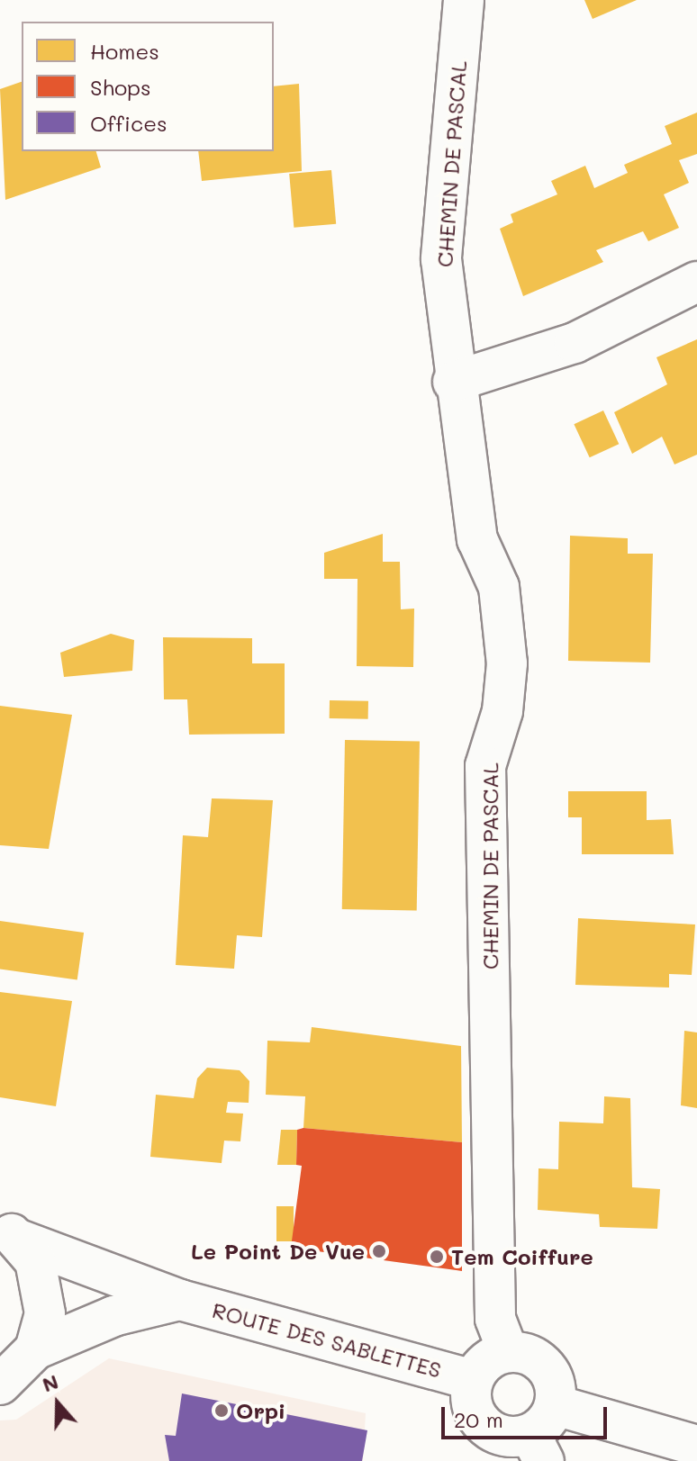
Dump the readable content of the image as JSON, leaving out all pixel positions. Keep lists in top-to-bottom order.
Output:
{
  "streets": {
    "street": ["CHEMIN DE PASCAL", "ROUTE DES SABLETTES"]
  },
  "crossings": [
    ["CHEMIN DE PASCAL", "ROUTE DES SABLETTES"]
  ],
  "places": ["Le Point De Vue", "Tem Coiffure", "Orpi"],
  "legend": ["Homes", "Shops", "Offices"],
  "scale_bar": "20 m",
  "north": "top"
}
